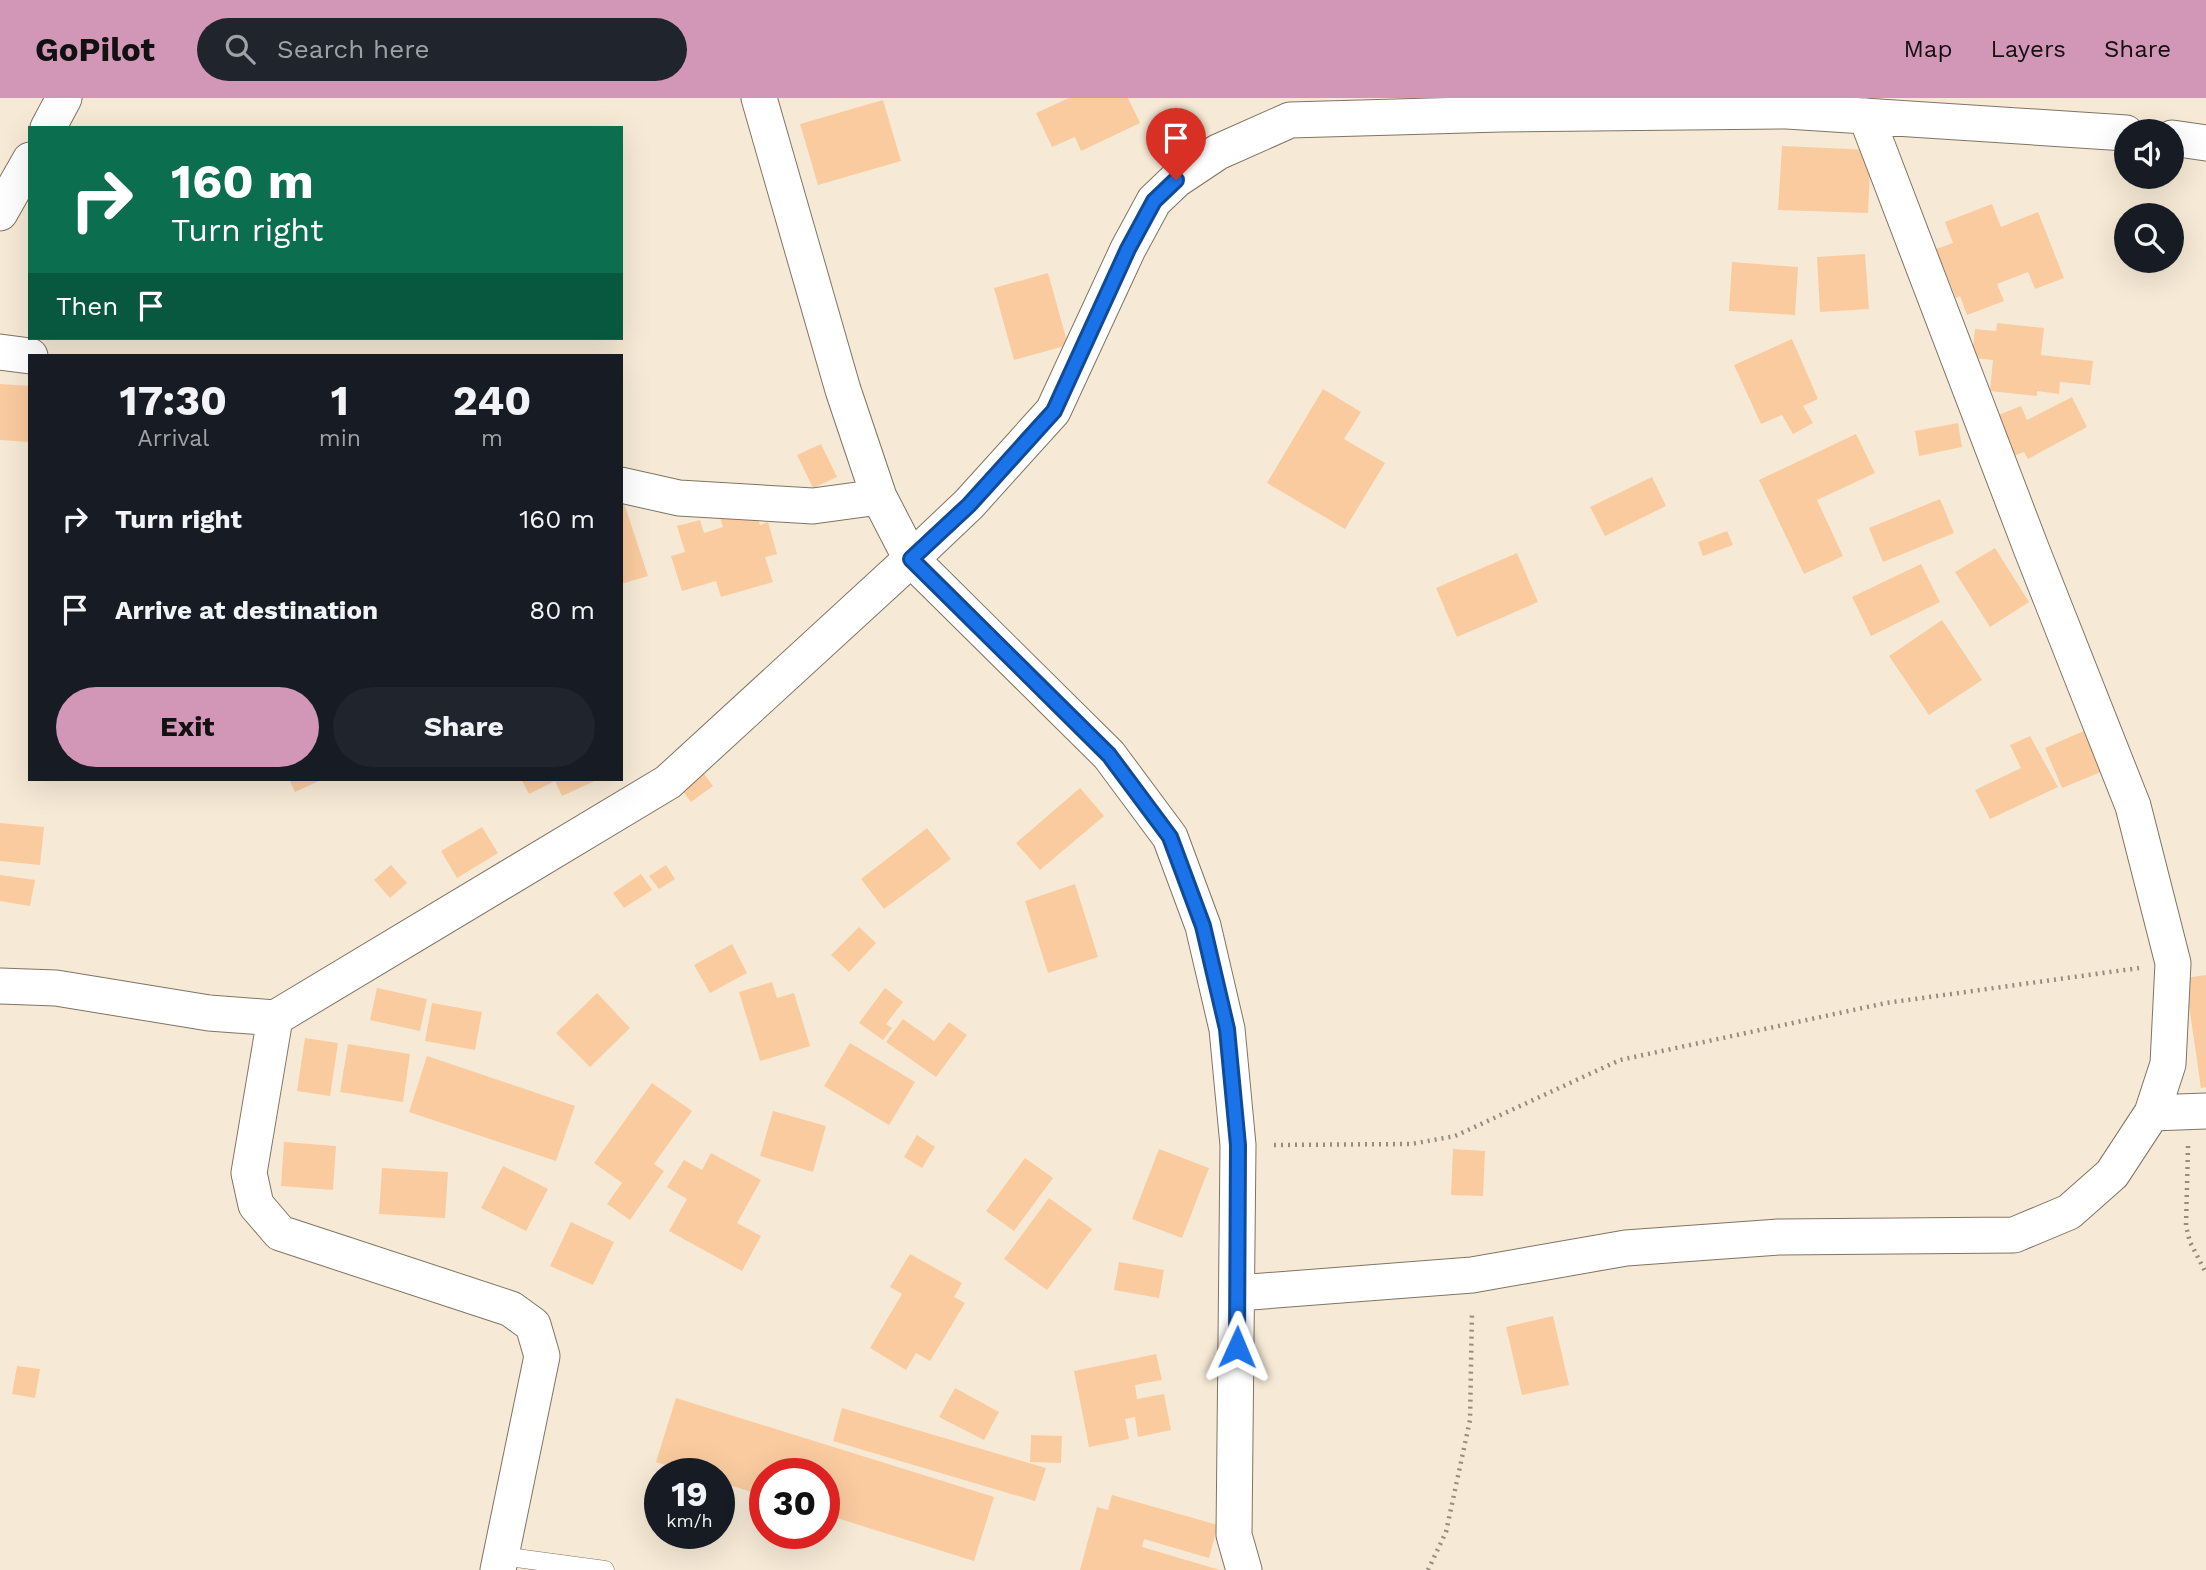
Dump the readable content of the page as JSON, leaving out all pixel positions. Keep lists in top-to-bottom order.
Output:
{
  "page": {
    "header": "GoPilot",
    "search": "Search here",
    "nav": ["Map", "Layers", "Share"],
    "turn": ["160 m", "Turn right"],
    "then": "Then",
    "eta": [
      "17:30",
      "Arrival",
      "1",
      "min",
      "240",
      "m"
    ],
    "list": [
      {
        "name": "Turn right",
        "value": "160 m"
      },
      {
        "name": "Arrive at destination",
        "value": "80 m"
      }
    ],
    "buttons": ["Exit", "Share"],
    "speed": "19 km/h",
    "limit": "30"
  }
}
